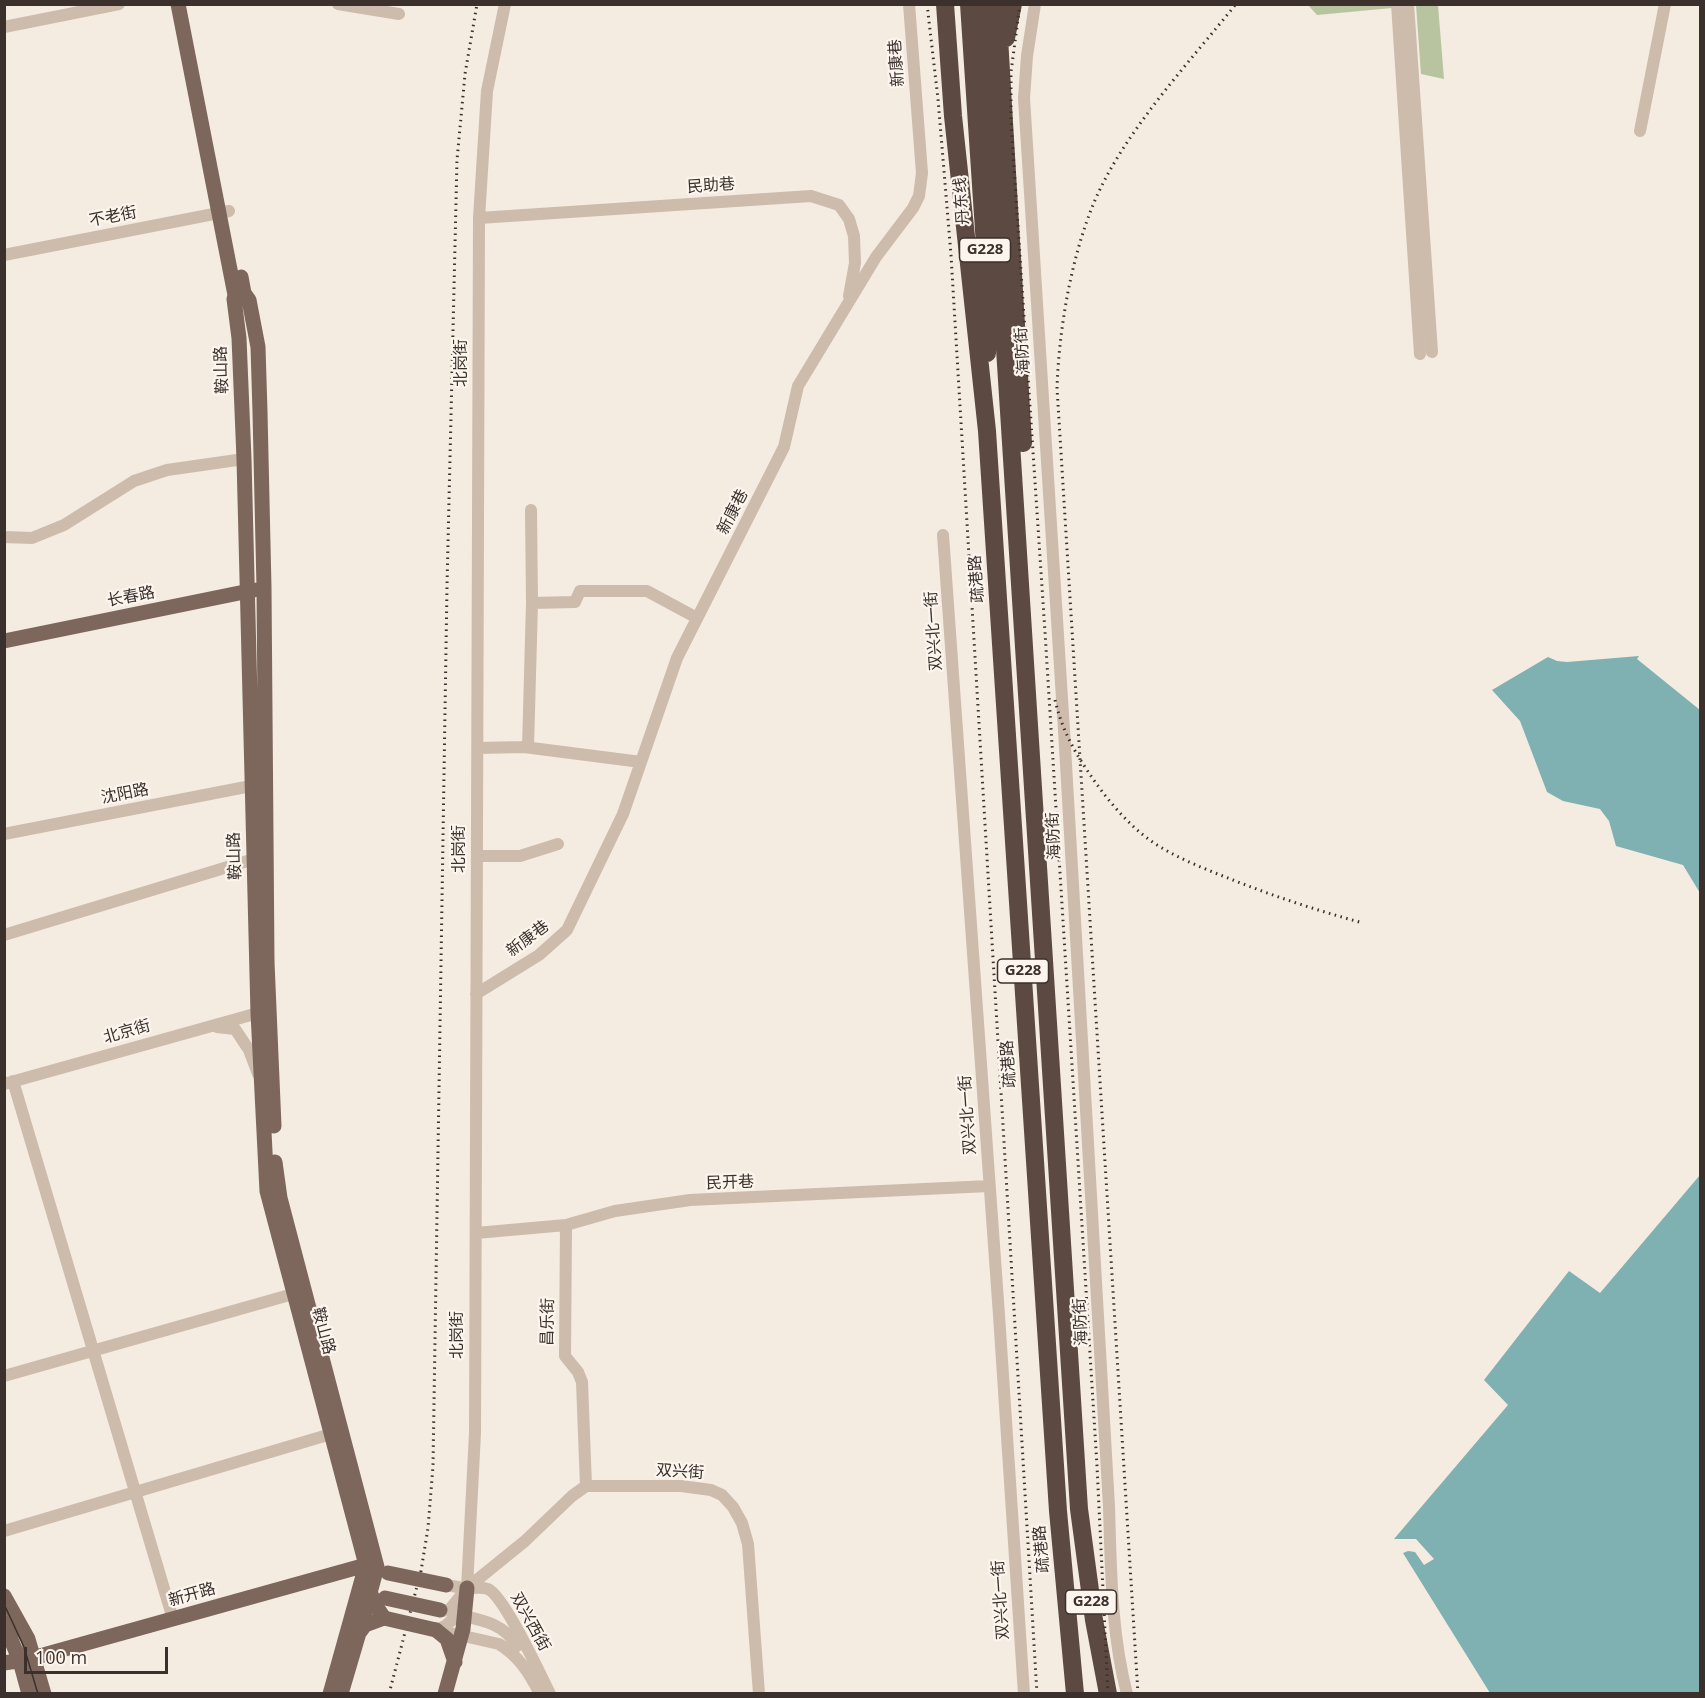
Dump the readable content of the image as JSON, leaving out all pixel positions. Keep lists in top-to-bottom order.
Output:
{
  "streets": {
    "highway": ["丹东线", "G228", "疏港路"],
    "main road": [
      "北岗街",
      "鞍山路",
      "长春路",
      "新开路"
    ],
    "street": [
      "新康巷",
      "民助巷",
      "不老街",
      "海防街",
      "双兴北一街",
      "沈阳路",
      "北京街",
      "民开巷",
      "昌乐街",
      "双兴街",
      "双兴西街"
    ]
  },
  "crossings": [
    ["新康巷", "民助巷"],
    ["新康巷", "北岗街"],
    ["民助巷", "北岗街"],
    ["丹东线", "疏港路"],
    ["不老街", "鞍山路"],
    ["北岗街", "民开巷"],
    ["北岗街", "双兴西街"],
    ["鞍山路", "长春路"],
    ["鞍山路", "沈阳路"],
    ["鞍山路", "北京街"],
    ["鞍山路", "新开路"],
    ["双兴北一街", "民开巷"],
    ["民开巷", "昌乐街"],
    ["昌乐街", "双兴街"]
  ],
  "scale_bar": "100 m"
}
